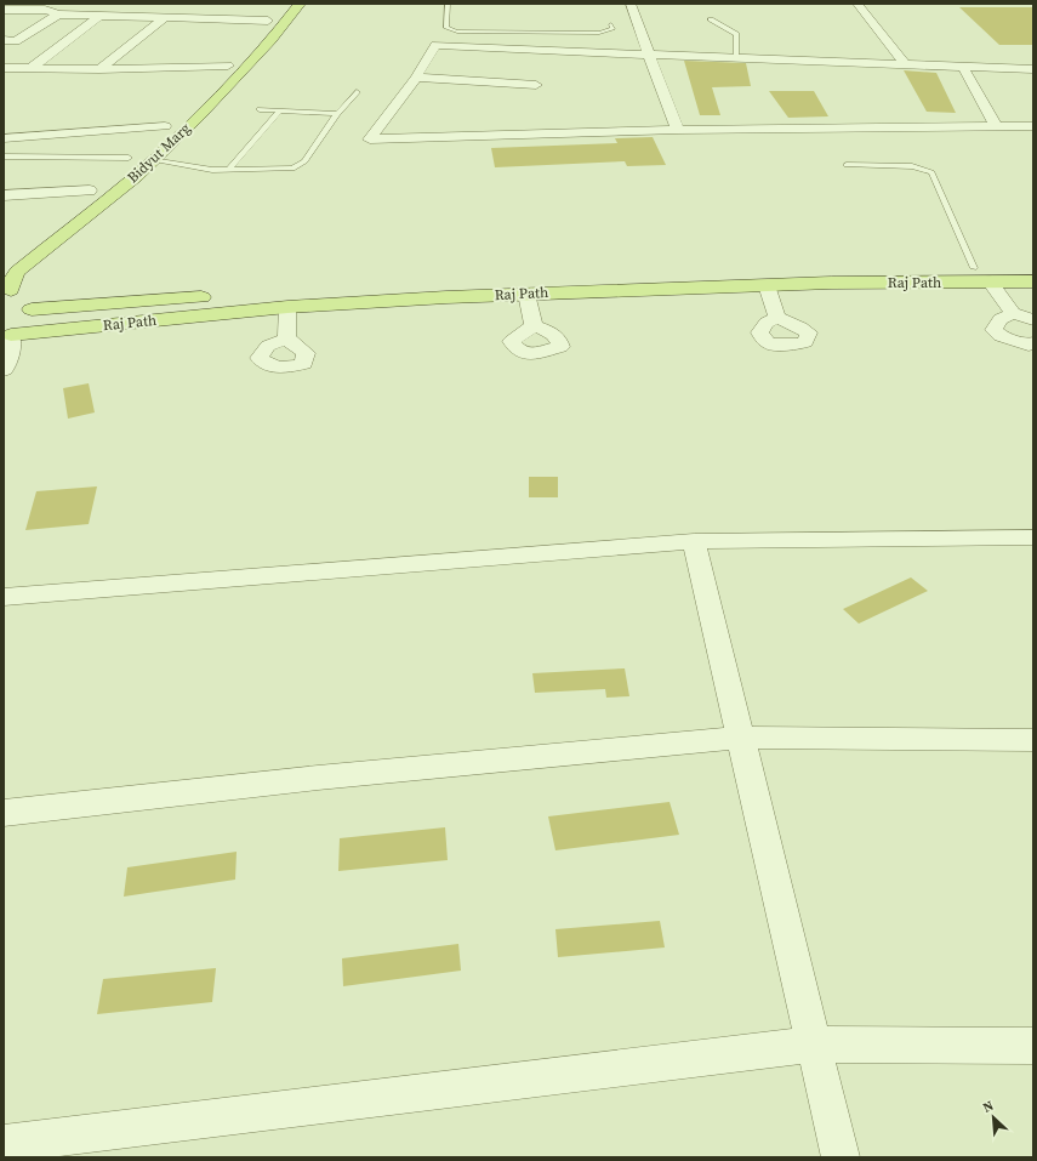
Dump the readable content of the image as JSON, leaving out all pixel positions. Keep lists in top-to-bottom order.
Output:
{
  "streets": {
    "main road": ["Bidyut Marg", "Raj Path"]
  },
  "north": "top left"
}
